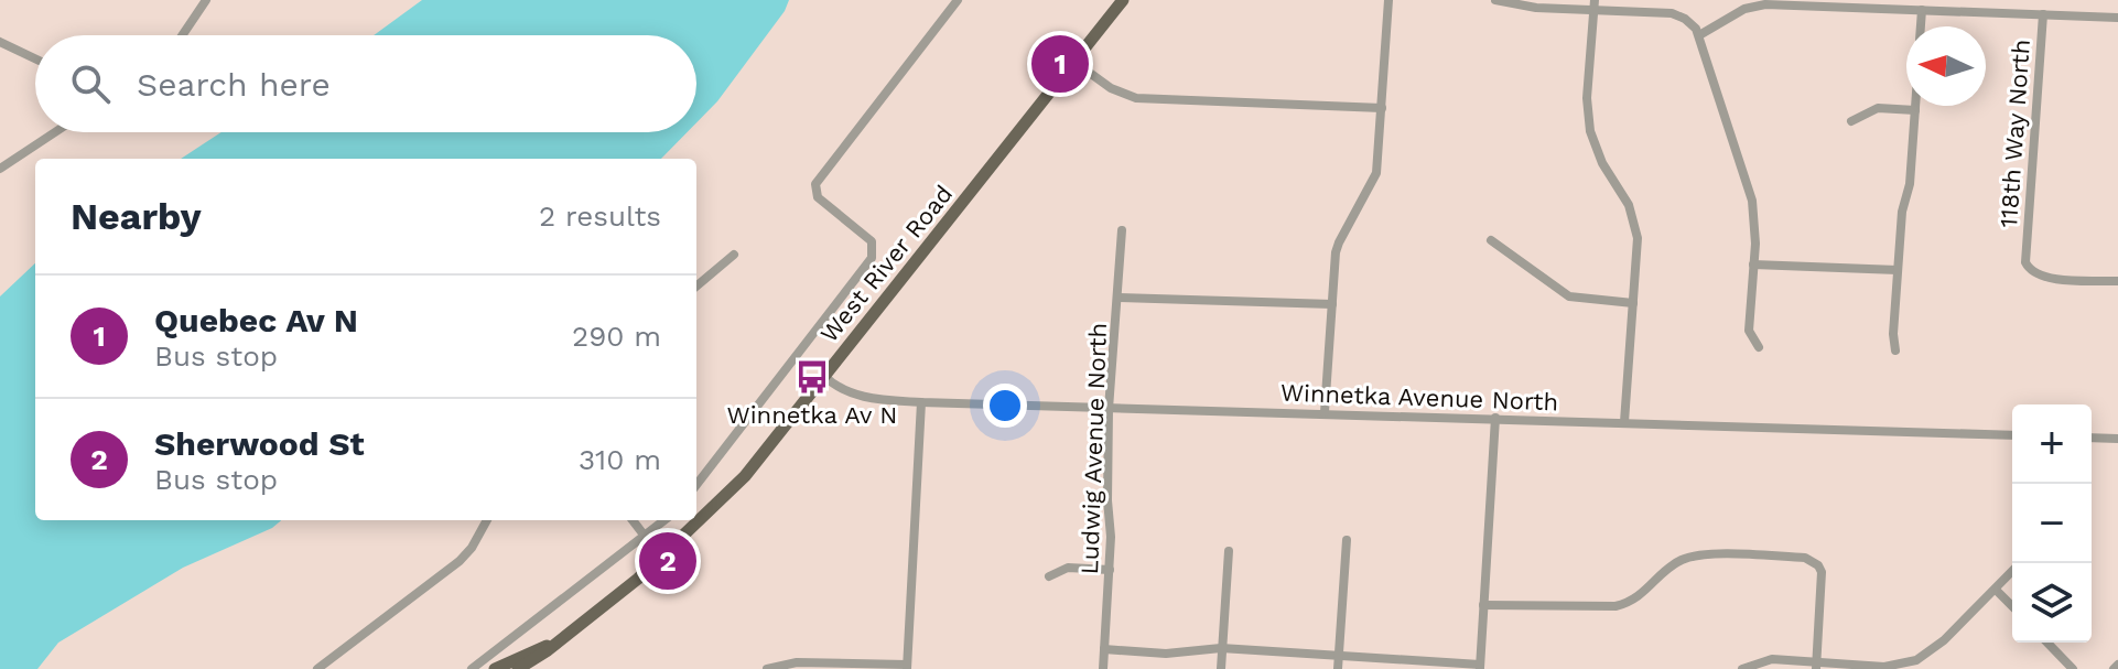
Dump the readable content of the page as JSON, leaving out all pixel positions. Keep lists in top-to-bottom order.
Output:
{
  "streets": {
    "main road": ["West River Road"],
    "street": ["118th Way North", "Winnetka Avenue North", "Ludwig Avenue North"]
  },
  "crossings": [
    ["West River Road", "Winnetka Avenue North"],
    ["Winnetka Avenue North", "Ludwig Avenue North"]
  ],
  "places": {
    "bus stop": ["Winnetka Av N"]
  },
  "north": "left",
  "page": {
    "pins": ["1", "2"],
    "search": "Search here",
    "heading": ["Nearby", "2 results"],
    "list": [
      {
        "mark": "1",
        "name": "Quebec Av N",
        "note": "Bus stop",
        "value": "290 m"
      },
      {
        "mark": "2",
        "name": "Sherwood St",
        "note": "Bus stop",
        "value": "310 m"
      }
    ],
    "map_buttons": ["+", "−"]
  }
}
